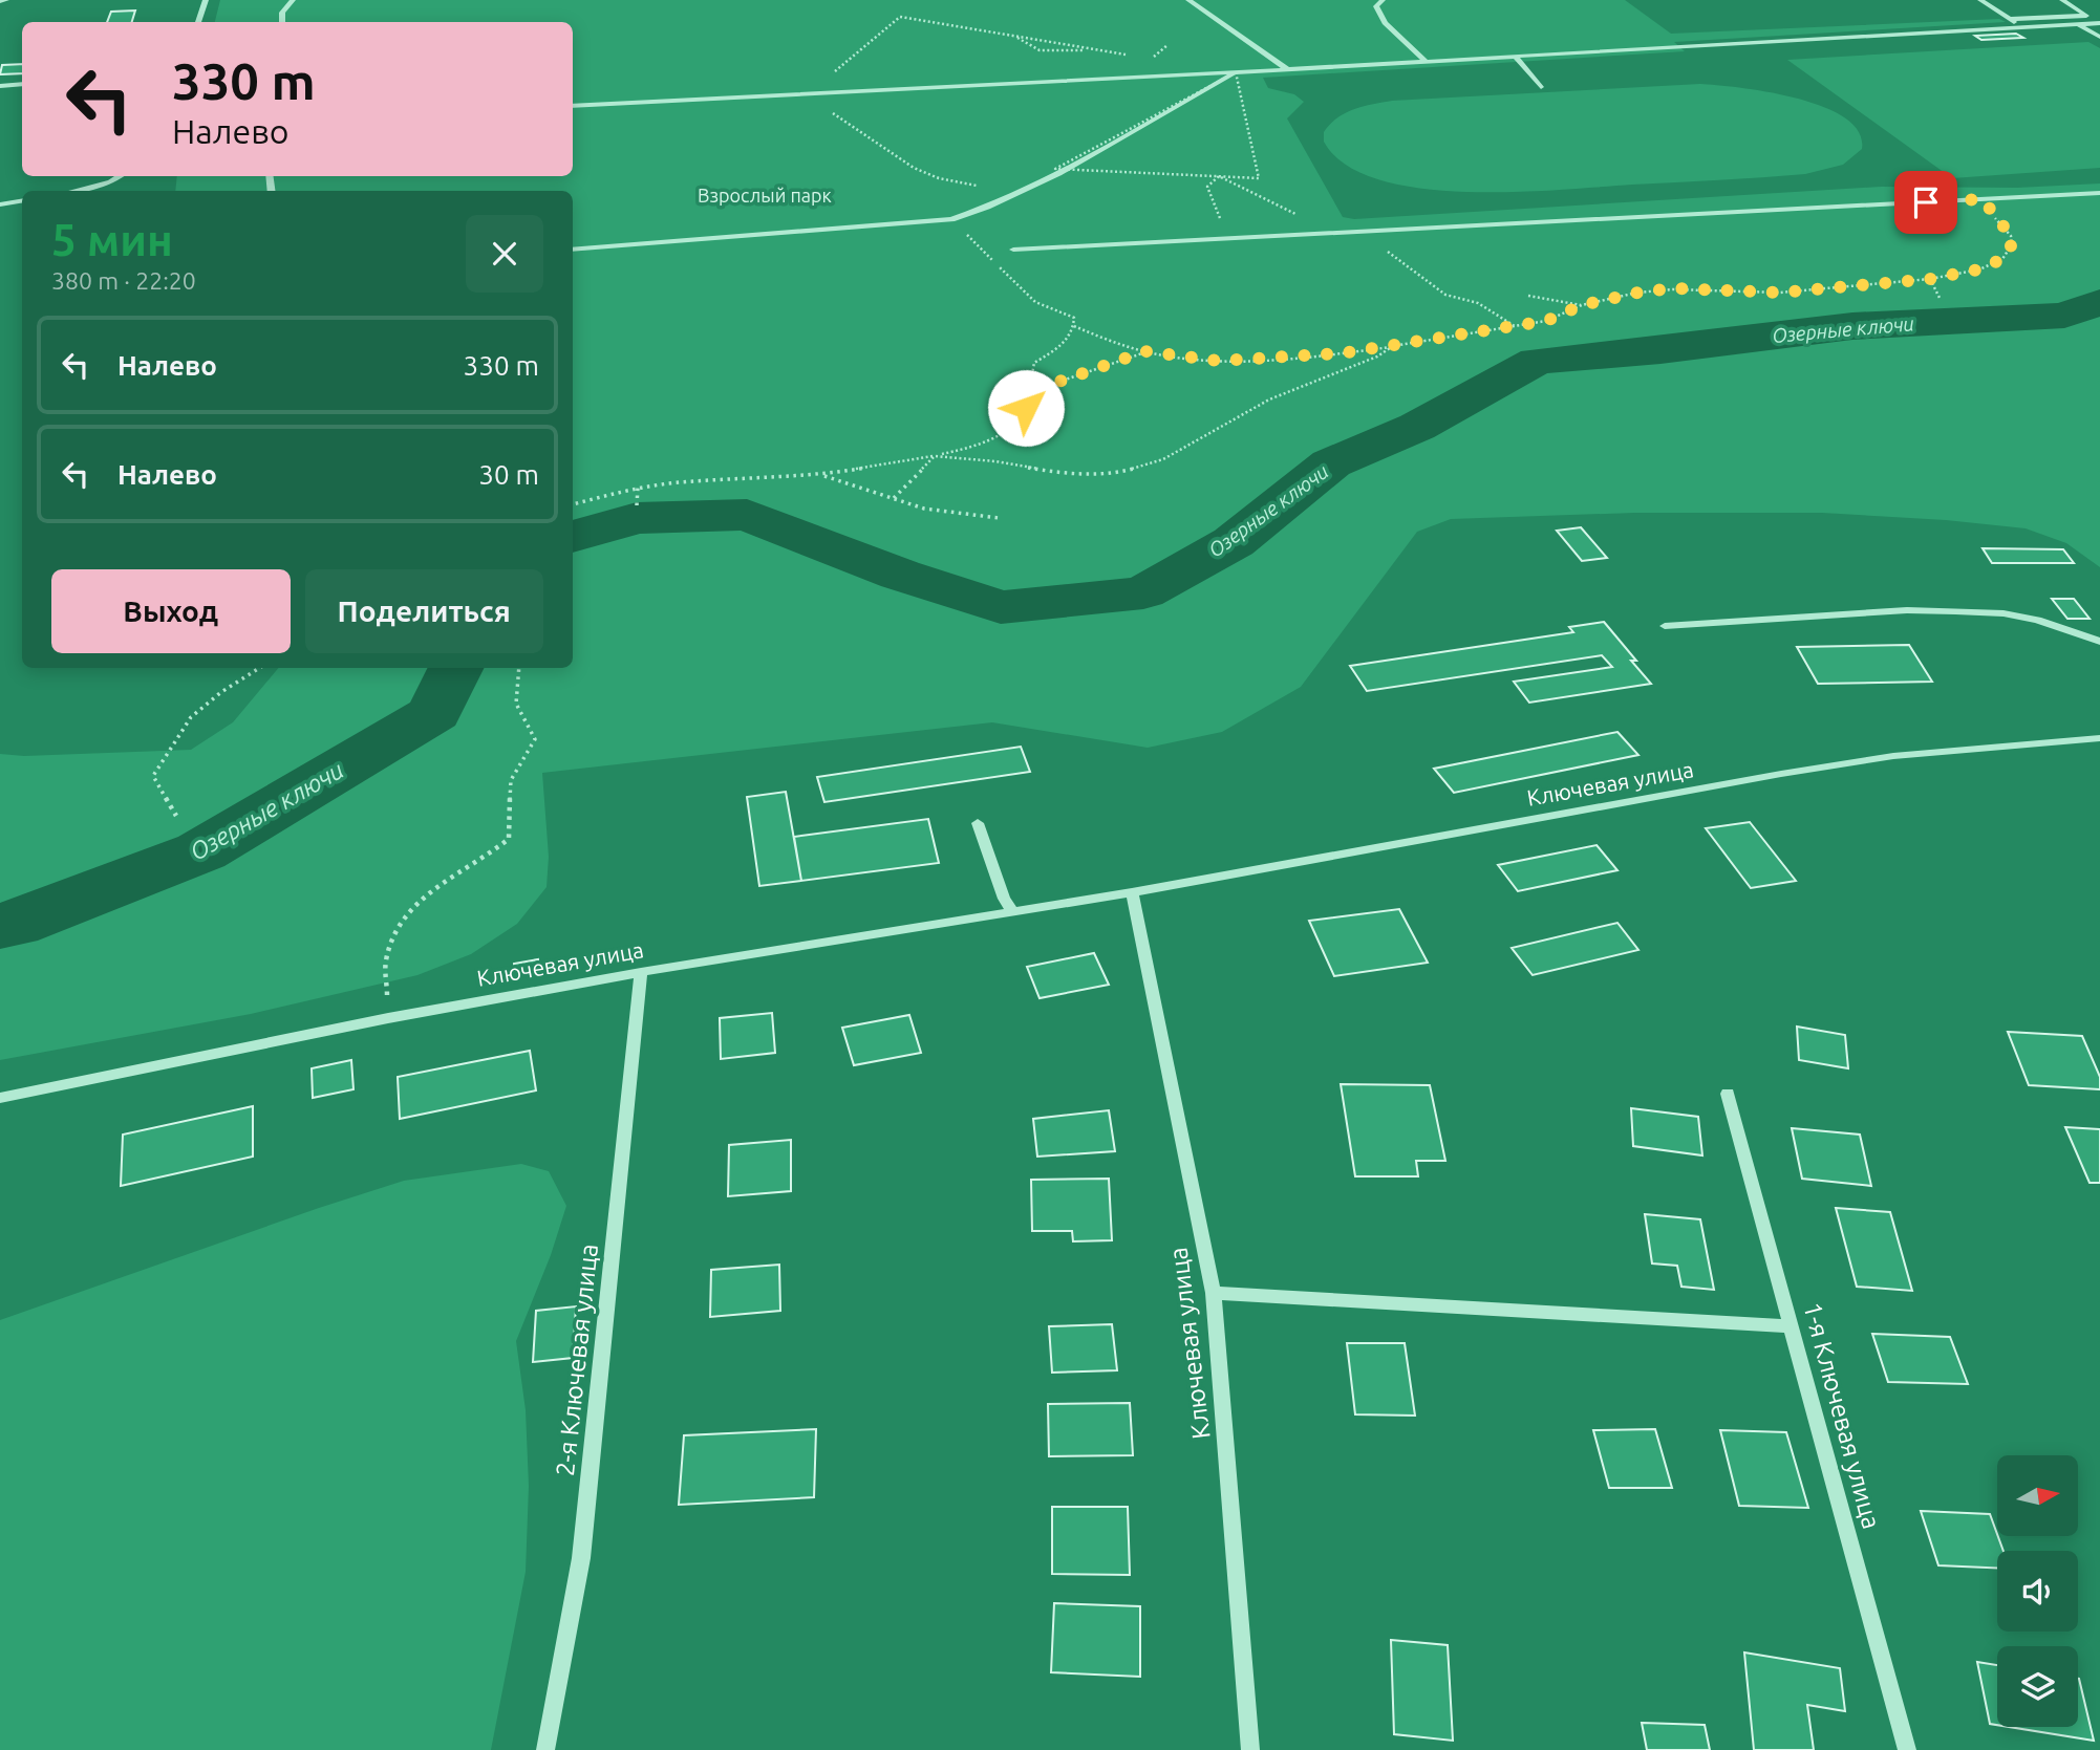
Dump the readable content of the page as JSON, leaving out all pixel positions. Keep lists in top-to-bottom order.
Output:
{
  "streets": {
    "street": ["Ключевая улица", "2-я Ключевая улица", "1-я Ключевая улица"]
  },
  "crossings": [
    ["Ключевая улица", "2-я Ключевая улица"]
  ],
  "water": ["Озерные ключи"],
  "parks": ["Взрослый парк"],
  "north": "right",
  "page": {
    "turn": ["330 m", "Налево"],
    "heading": ["5 мин", "380 m · 22:20"],
    "list": [
      {
        "name": "Налево",
        "value": "330 m"
      },
      {
        "name": "Налево",
        "value": "30 m"
      }
    ],
    "buttons": ["Выход", "Поделиться"]
  }
}
